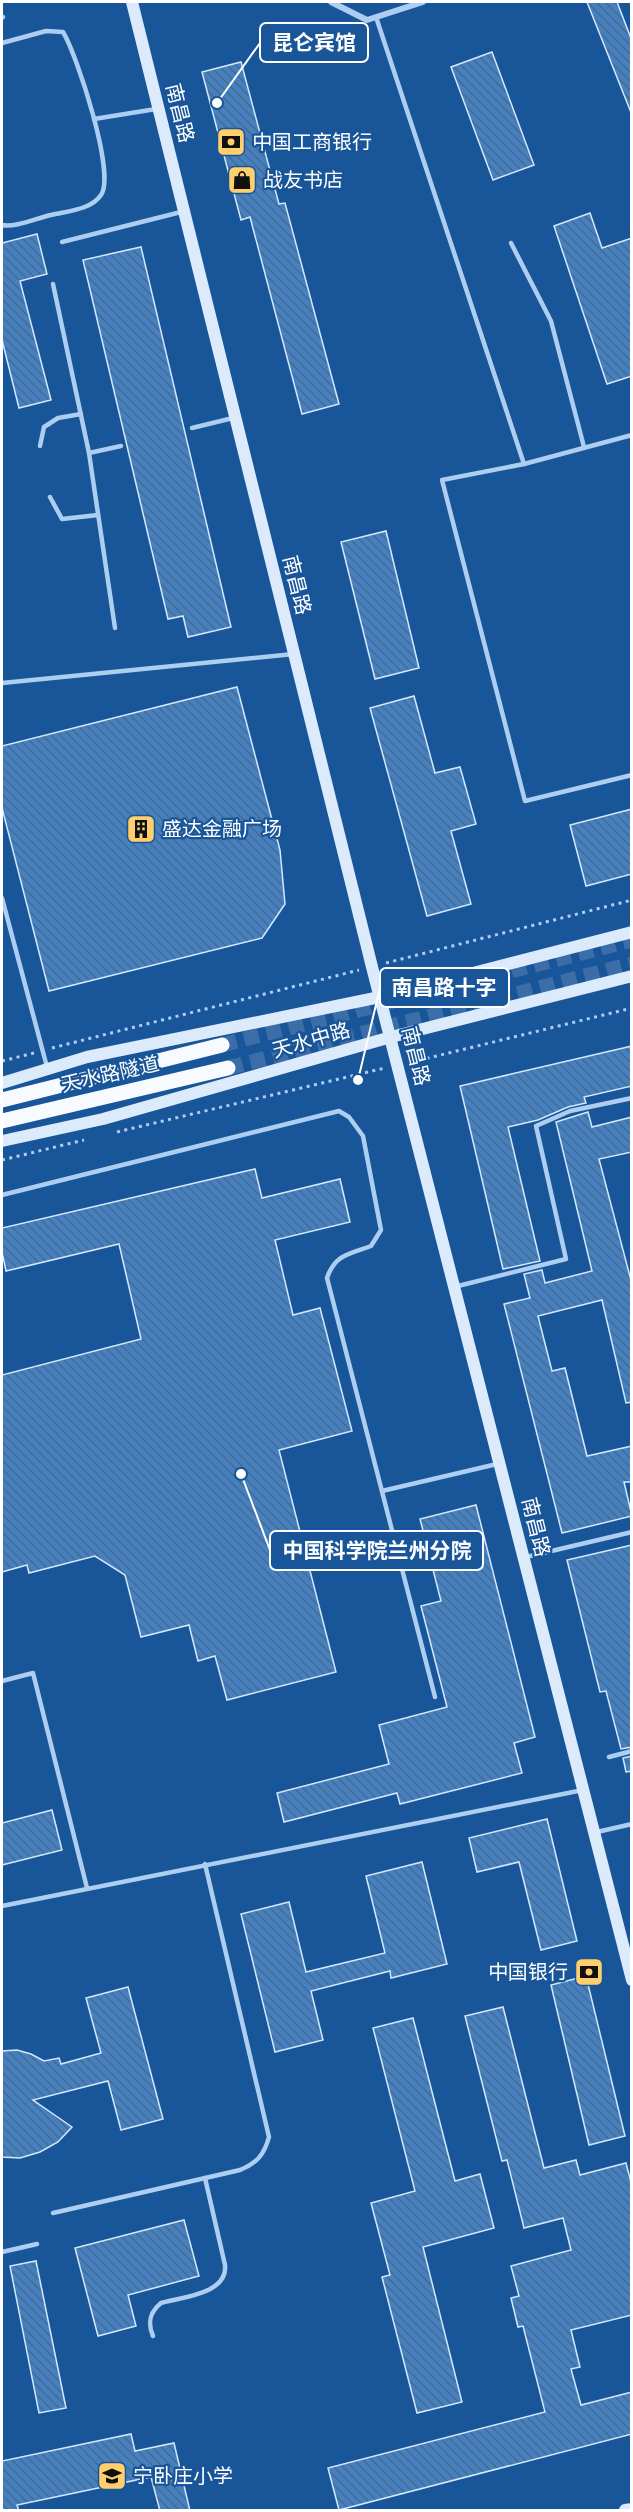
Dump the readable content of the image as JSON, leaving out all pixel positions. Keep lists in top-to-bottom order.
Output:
{
  "streets": {
    "main road": ["南昌路", "天水中路", "天水路隧道"]
  },
  "crossings": [
    ["南昌路", "天水中路"]
  ],
  "places": {
    "other": ["昆仑宾馆", "南昌路十字", "中国科学院兰州分院"],
    "bank": ["中国工商银行", "中国银行"],
    "shop": ["战友书店"],
    "building": ["盛达金融广场"],
    "school or university": ["宁卧庄小学"]
  }
}
